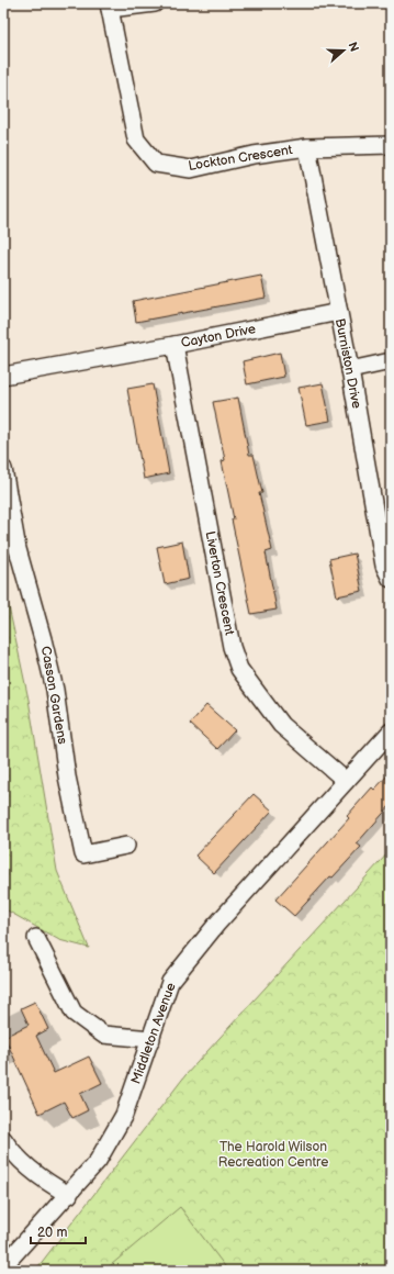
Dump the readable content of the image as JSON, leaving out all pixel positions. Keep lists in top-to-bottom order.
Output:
{
  "streets": {
    "street": [
      "Lockton Crescent",
      "Cayton Drive",
      "Burniston Drive",
      "Liverton Crescent",
      "Casson Gardens",
      "Middleton Avenue"
    ]
  },
  "crossings": [
    ["Lockton Crescent", "Burniston Drive"],
    ["Cayton Drive", "Burniston Drive"],
    ["Cayton Drive", "Liverton Crescent"],
    ["Liverton Crescent", "Middleton Avenue"]
  ],
  "parks": ["The Harold Wilson Recreation Centre"],
  "scale_bar": "20 m",
  "north": "right"
}
